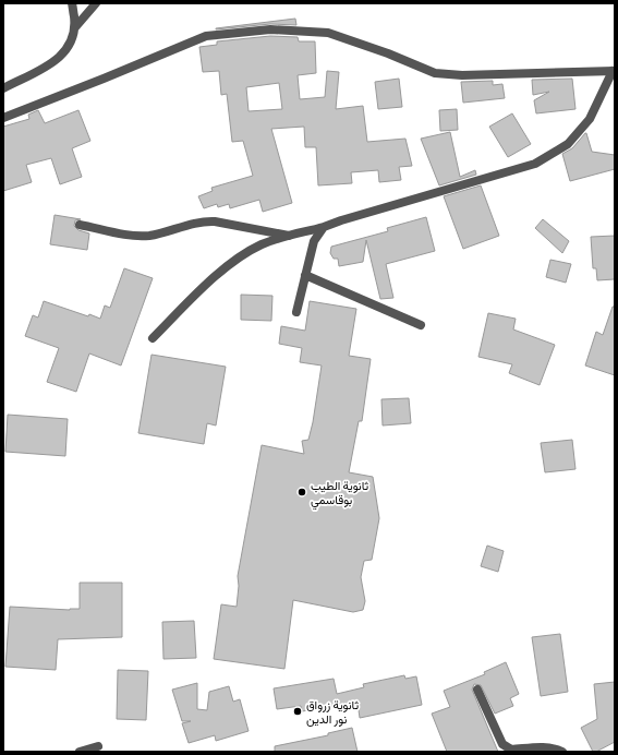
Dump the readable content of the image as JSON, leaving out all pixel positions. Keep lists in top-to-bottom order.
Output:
{
  "places": ["ثانوية الطيب بوقاسمي", "ثانوية زرواق نور الدين"]
}
